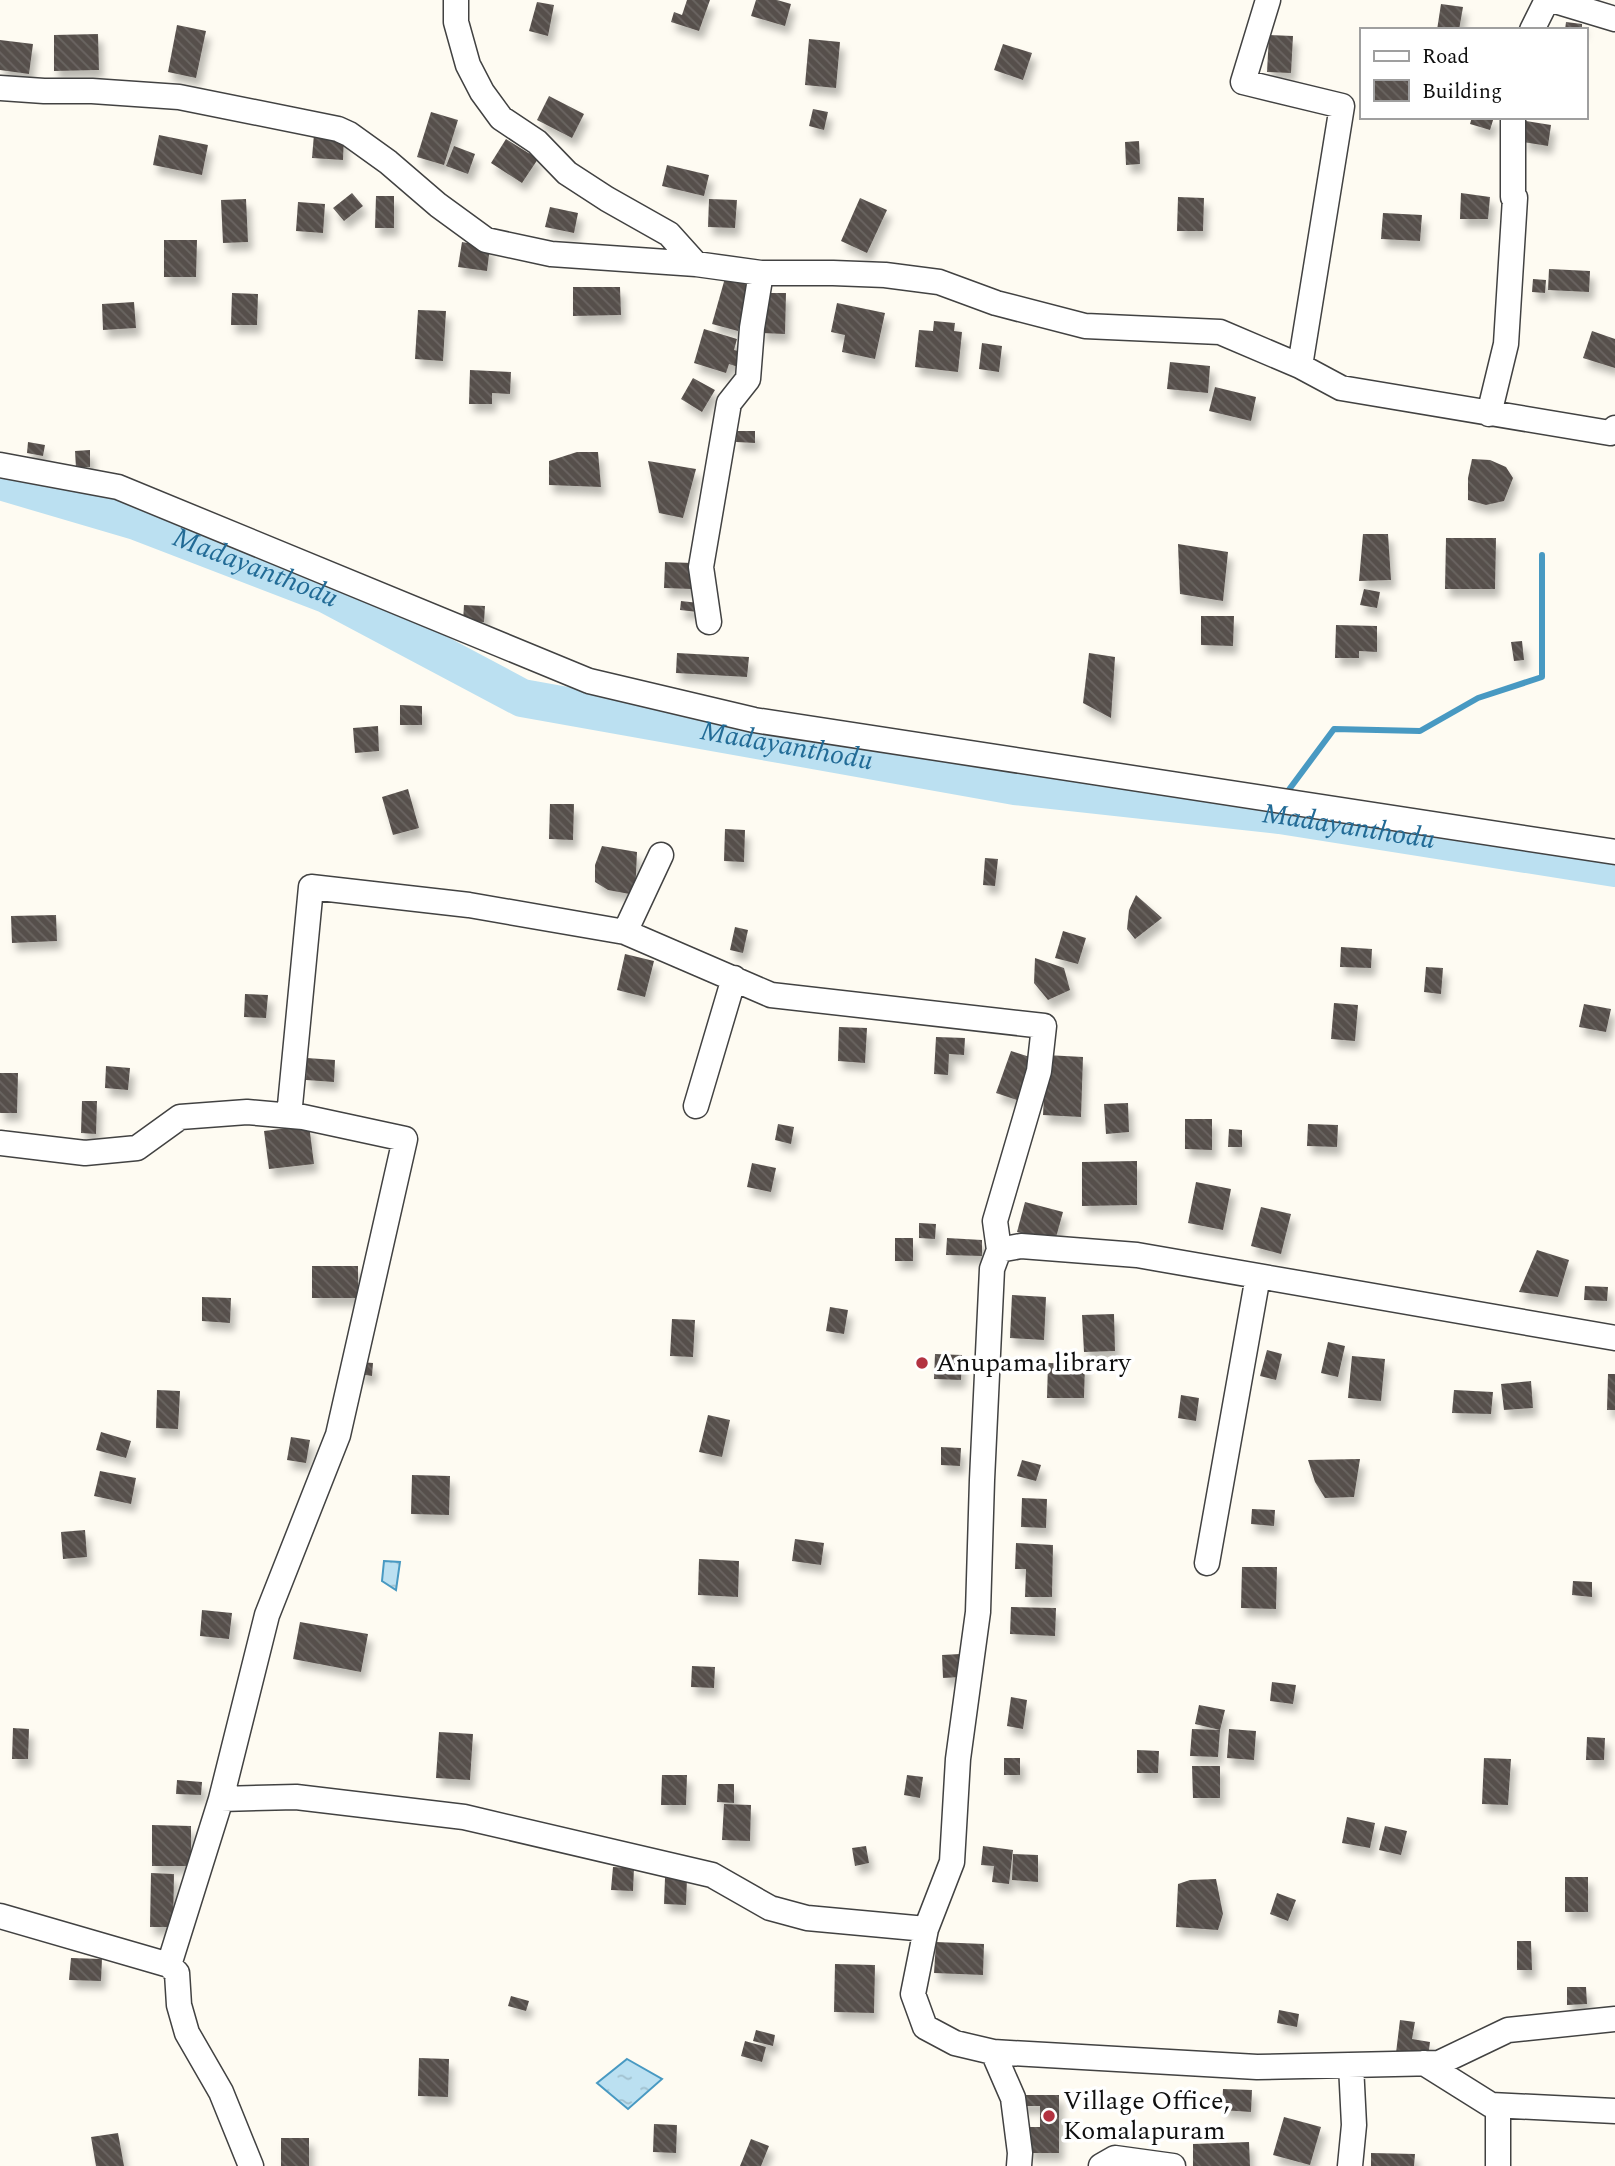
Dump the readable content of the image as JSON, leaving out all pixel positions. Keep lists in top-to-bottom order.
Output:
{
  "water": ["Madayanthodu"],
  "places": ["Anupama library", "Village Office, Komalapuram"],
  "legend": ["Road", "Building"]
}
